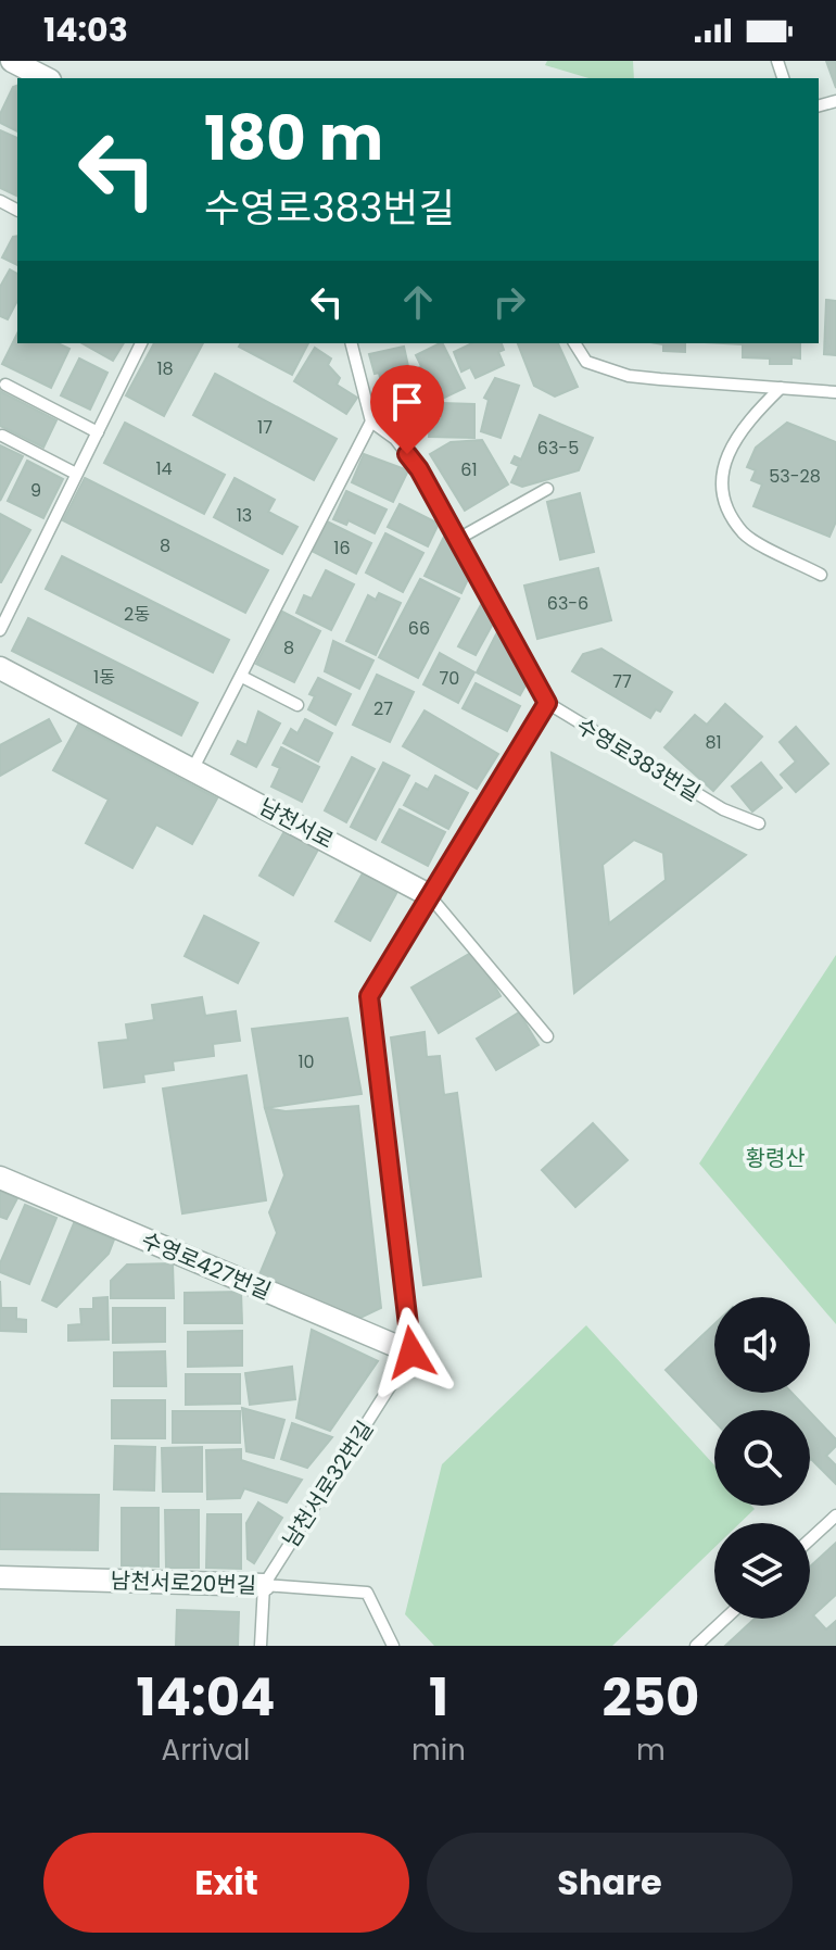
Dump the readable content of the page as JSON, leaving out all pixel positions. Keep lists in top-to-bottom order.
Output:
{
  "streets": {
    "street": ["남천서로", "수영로427번길", "남천서로20번길"],
    "lane": ["수영로383번길", "남천서로32번길"]
  },
  "crossings": [
    ["수영로427번길", "남천서로32번길"],
    ["남천서로32번길", "남천서로20번길"]
  ],
  "parks": ["황령산"],
  "house_numbers": [
    "18",
    "17",
    "63-5",
    "14",
    "61",
    "53-28",
    "9",
    "13",
    "8",
    "16",
    "63-6",
    "2동",
    "66",
    "8",
    "1동",
    "70",
    "77",
    "27",
    "81",
    "10"
  ],
  "page": {
    "status": "14:03",
    "turn": ["180 m", "수영로383번길"],
    "eta": [
      "14:04",
      "Arrival",
      "1",
      "min",
      "250",
      "m"
    ],
    "buttons": ["Exit", "Share"]
  }
}
